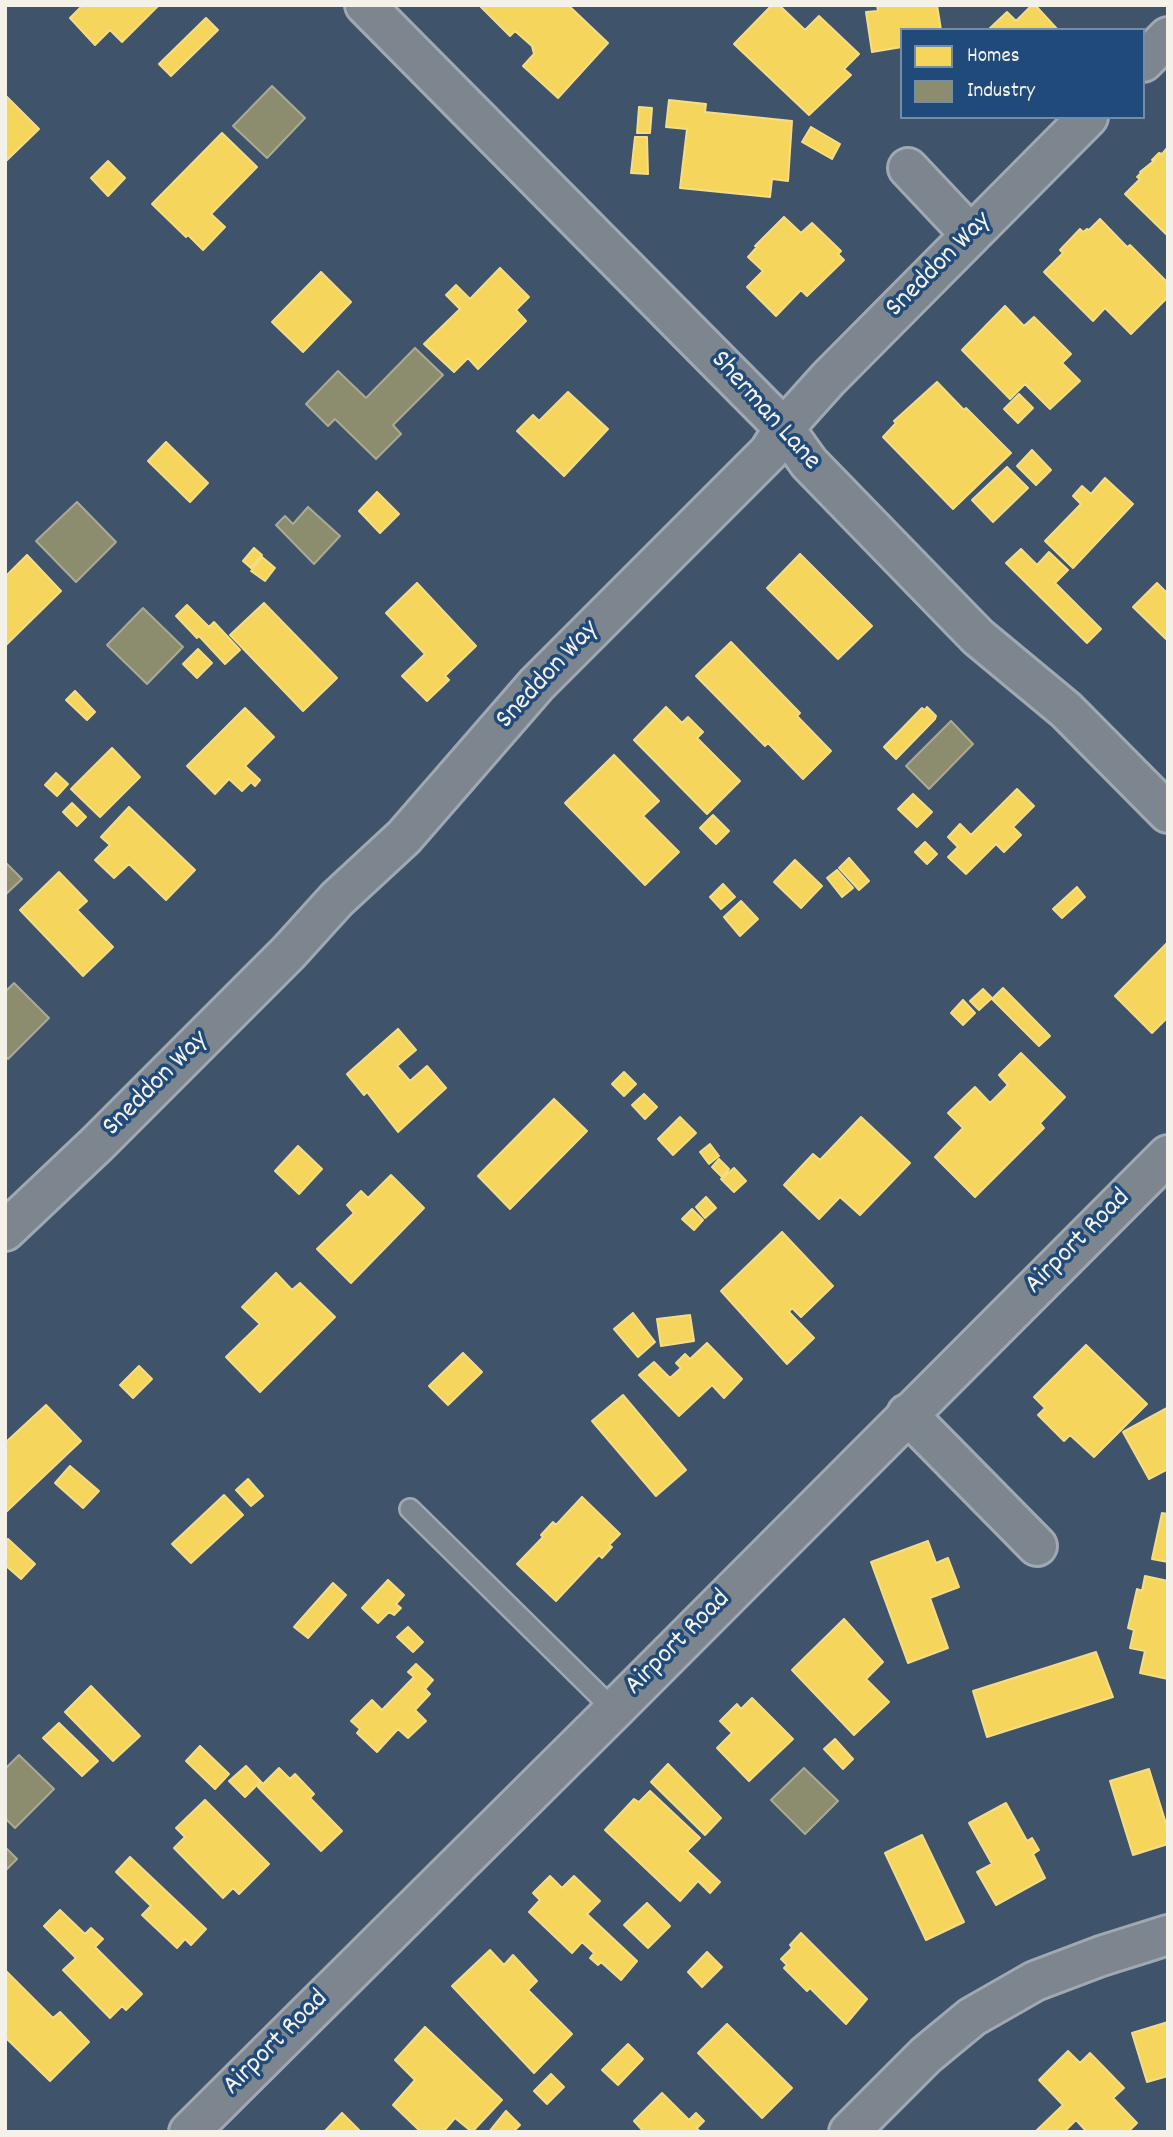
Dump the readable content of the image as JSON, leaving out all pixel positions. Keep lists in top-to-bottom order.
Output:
{
  "streets": {
    "street": ["Sneddon Way", "Sherman Lane", "Airport Road"]
  },
  "crossings": [
    ["Sneddon Way", "Sherman Lane"]
  ],
  "legend": ["Homes", "Industry"]
}
